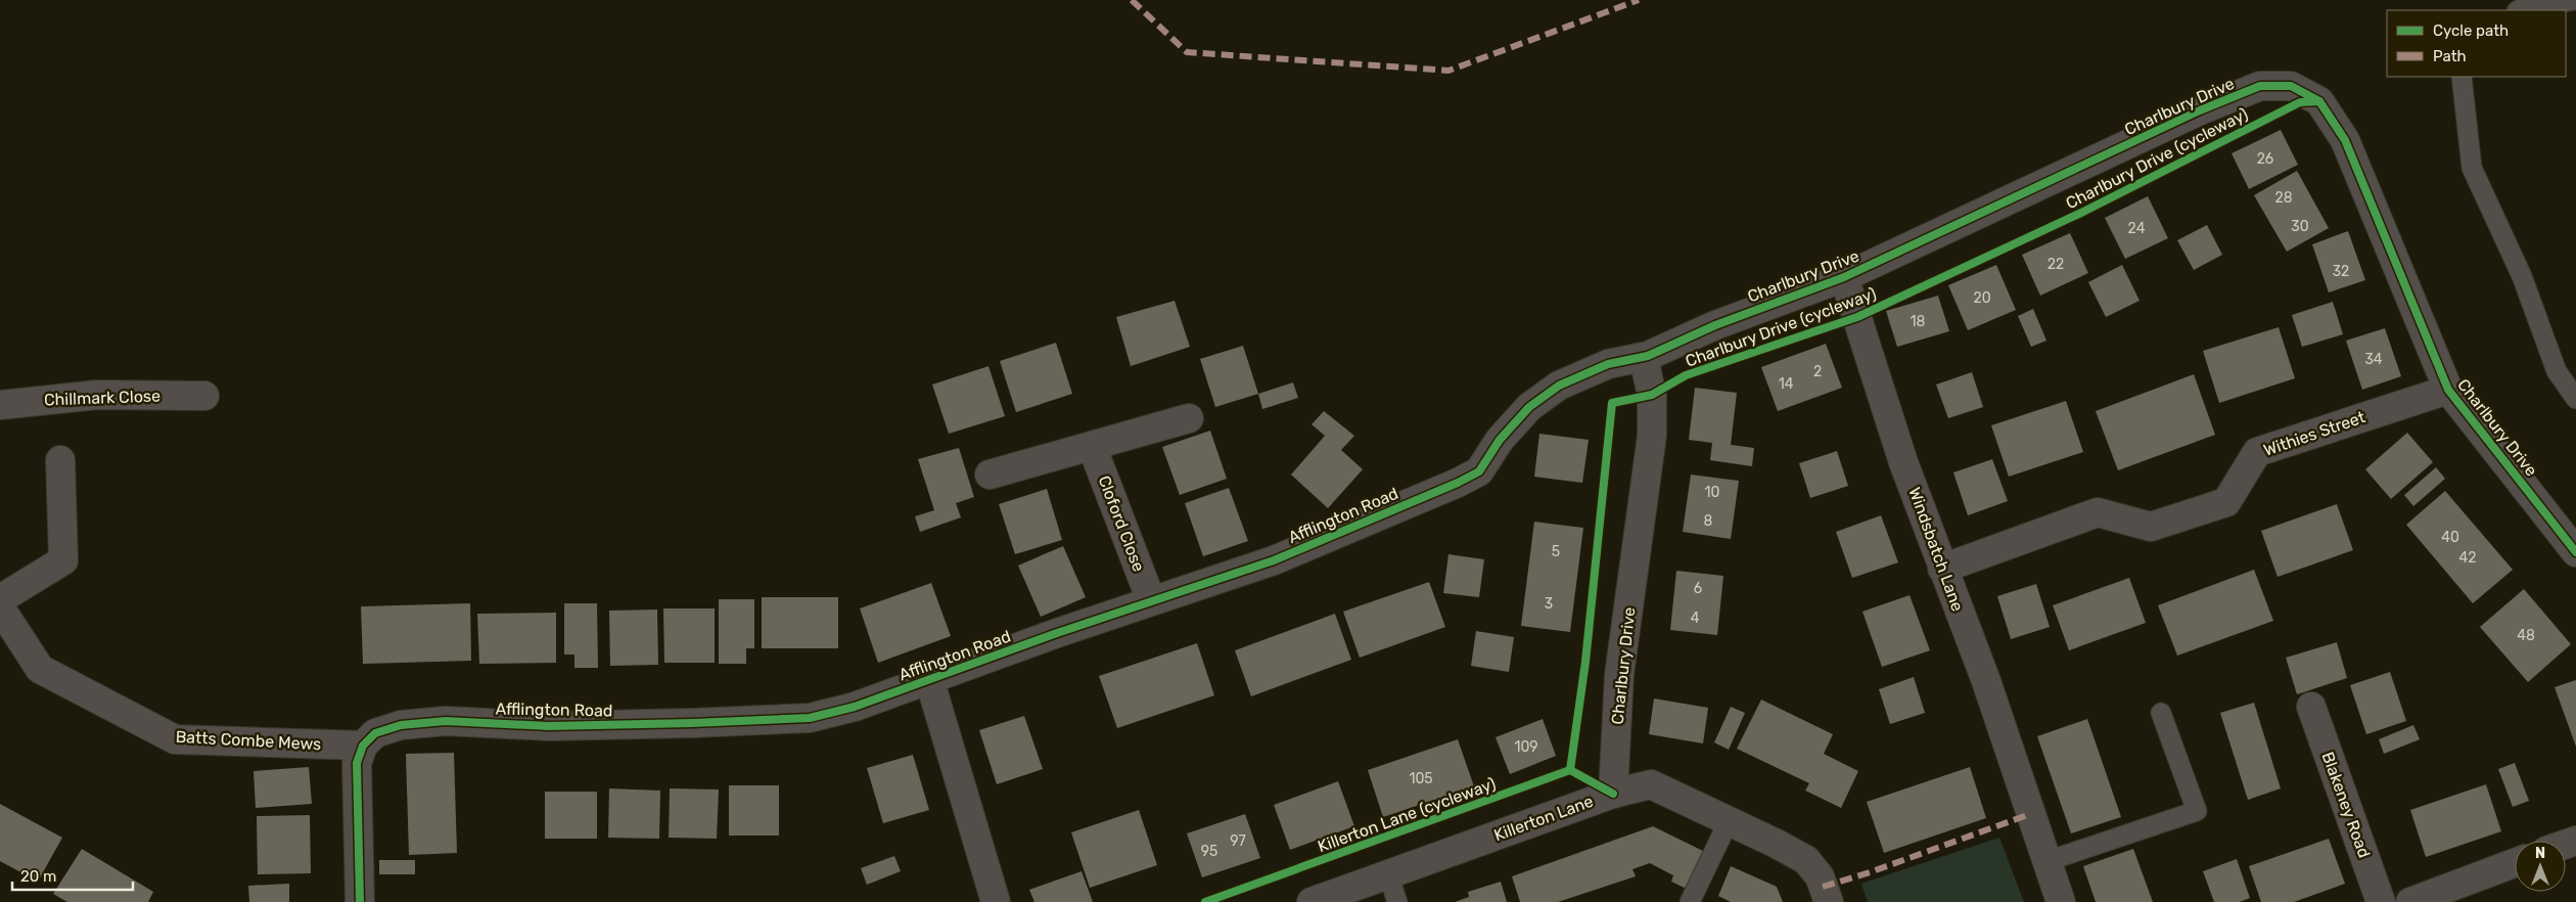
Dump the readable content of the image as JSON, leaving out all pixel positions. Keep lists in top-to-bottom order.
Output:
{
  "streets": {
    "street": [
      "Charlbury Drive",
      "Chillmark Close",
      "Withies Street",
      "Afflington Road",
      "Cloford Close",
      "Windsbatch Lane",
      "Batts Combe Mews",
      "Blakeney Road",
      "Killerton Lane"
    ],
    "cycle path": ["Charlbury Drive (cycleway)", "Killerton Lane (cycleway)"]
  },
  "crossings": [
    ["Charlbury Drive", "Withies Street"],
    ["Charlbury Drive", "Afflington Road"],
    ["Charlbury Drive", "Windsbatch Lane"],
    ["Charlbury Drive", "Killerton Lane"],
    ["Withies Street", "Windsbatch Lane"],
    ["Afflington Road", "Cloford Close"],
    ["Afflington Road", "Batts Combe Mews"]
  ],
  "house_numbers": [
    "26",
    "28",
    "30",
    "24",
    "22",
    "32",
    "20",
    "18",
    "34",
    "2",
    "14",
    "10",
    "8",
    "40",
    "5",
    "42",
    "6",
    "3",
    "4",
    "48",
    "109",
    "105",
    "97",
    "95"
  ],
  "legend": ["Cycle path", "Path"],
  "scale_bar": "20 m",
  "north": "top"
}
